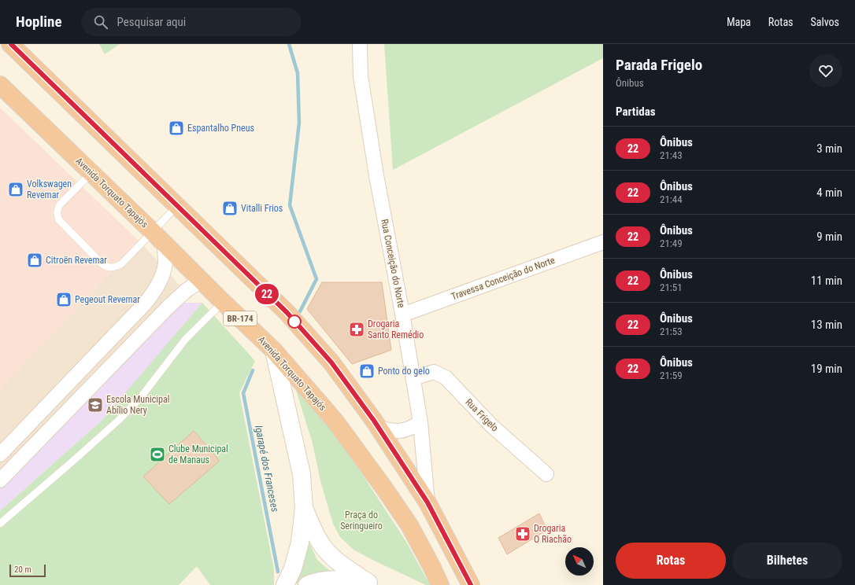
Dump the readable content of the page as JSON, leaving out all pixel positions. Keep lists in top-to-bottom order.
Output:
{
  "streets": {
    "highway": ["Avenida Torquato Tapajós", "BR-174"],
    "street": ["Rua Conceição do Norte", "Travessa Conceição do Norte", "Rua Frigelo"]
  },
  "crossings": [
    ["Rua Conceição do Norte", "Travessa Conceição do Norte"],
    ["Rua Conceição do Norte", "Rua Frigelo"]
  ],
  "water": ["Igarapé dos Franceses"],
  "parks": ["Praça do Seringueiro"],
  "places": {
    "shop": [
      "Espantalho Pneus",
      "Volkswagen Revemar",
      "Vitalli Frios",
      "Citroën Revemar",
      "Pegeout Revemar",
      "Ponto do gelo"
    ],
    "pharmacy": ["Drogaria Santo Remédio", "Drogaria O Riachão"],
    "school or university": ["Escola Municipal Abílio Nery"],
    "sports": ["Clube Municipal de Manaus"]
  },
  "lines": ["bus line 22"],
  "scale_bar": "20 m",
  "north": "top left",
  "page": {
    "header": "Hopline",
    "search": "Pesquisar aqui",
    "nav": ["Mapa", "Rotas", "Salvos"],
    "on_map": "22",
    "heading": [
      ["Parada Frigelo", "Ônibus"],
      "Partidas"
    ],
    "list": [
      {
        "mark": "22",
        "name": "Ônibus",
        "note": "21:43",
        "value": "3 min"
      },
      {
        "mark": "22",
        "name": "Ônibus",
        "note": "21:44",
        "value": "4 min"
      },
      {
        "mark": "22",
        "name": "Ônibus",
        "note": "21:49",
        "value": "9 min"
      },
      {
        "mark": "22",
        "name": "Ônibus",
        "note": "21:51",
        "value": "11 min"
      },
      {
        "mark": "22",
        "name": "Ônibus",
        "note": "21:53",
        "value": "13 min"
      },
      {
        "mark": "22",
        "name": "Ônibus",
        "note": "21:59",
        "value": "19 min"
      }
    ],
    "buttons": ["Rotas", "Bilhetes"],
    "scale": "20 m"
  }
}
